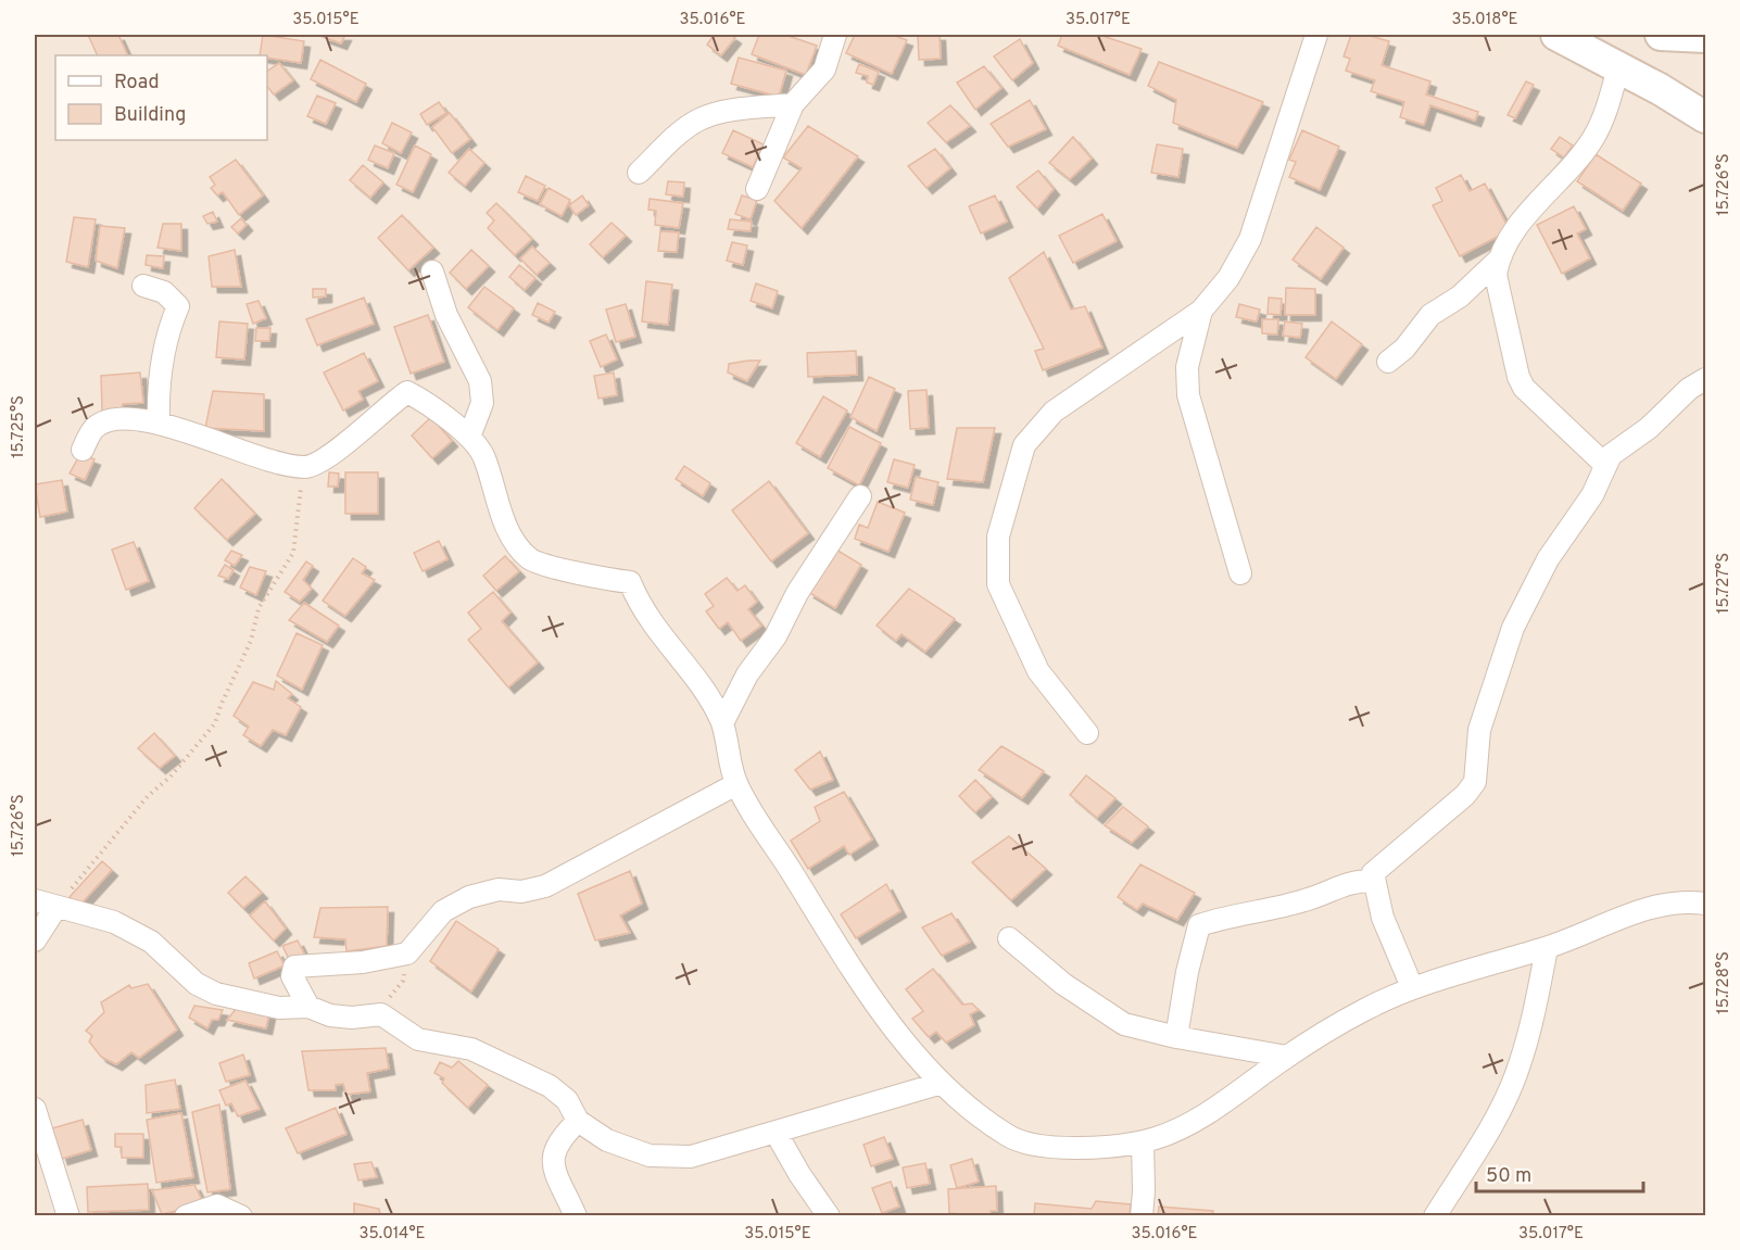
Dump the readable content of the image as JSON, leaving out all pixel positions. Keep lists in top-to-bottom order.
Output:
{
  "legend": ["Road", "Building"],
  "scale_bar": "50 m",
  "coordinates": [
    "35.015°E",
    "35.016°E",
    "35.017°E",
    "35.018°E",
    "15.726°S",
    "15.725°S",
    "15.727°S",
    "15.728°S",
    "35.014°E"
  ]
}
